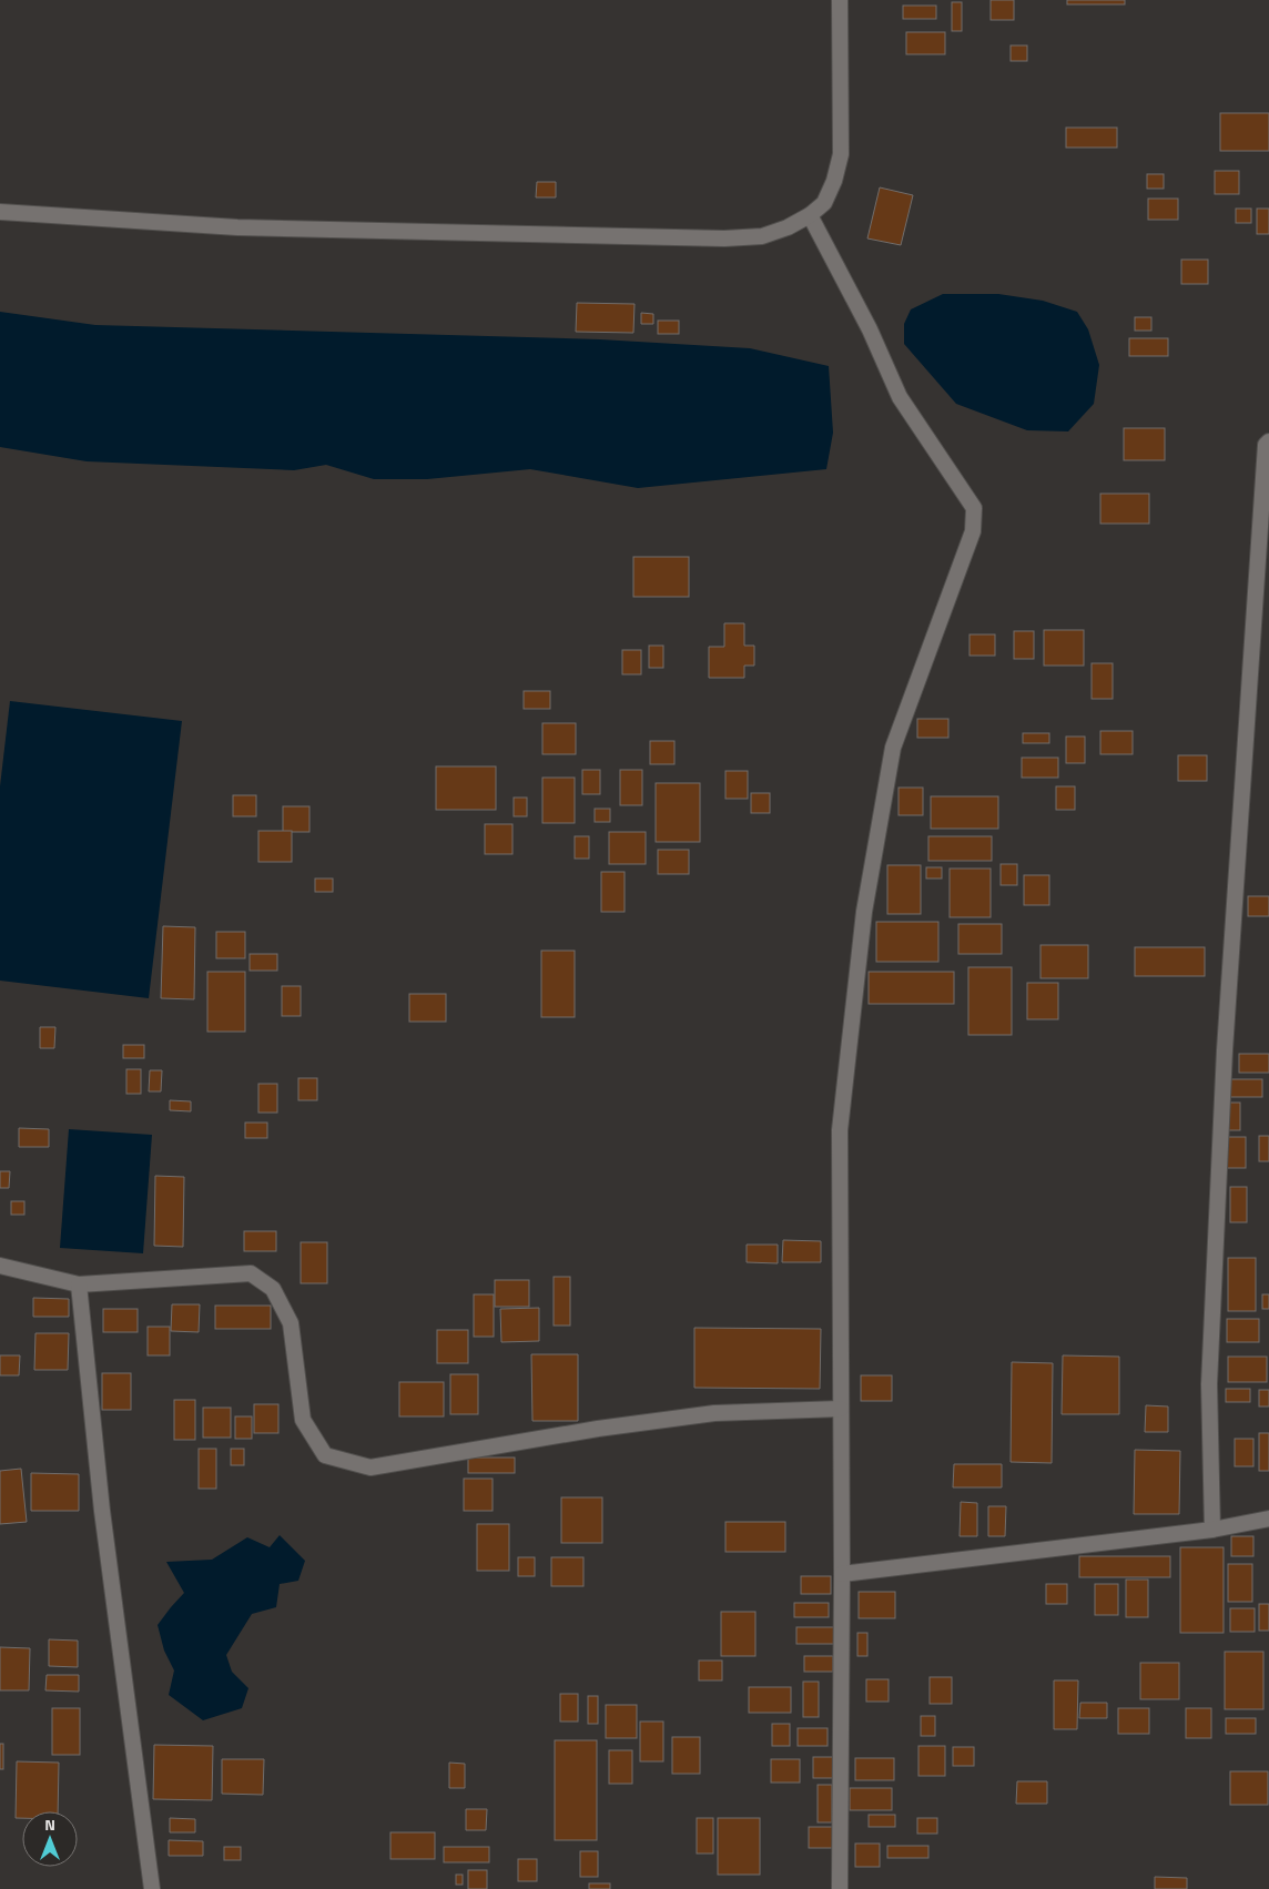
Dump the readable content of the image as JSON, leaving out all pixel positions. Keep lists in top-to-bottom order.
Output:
{
  "north": "top"
}
